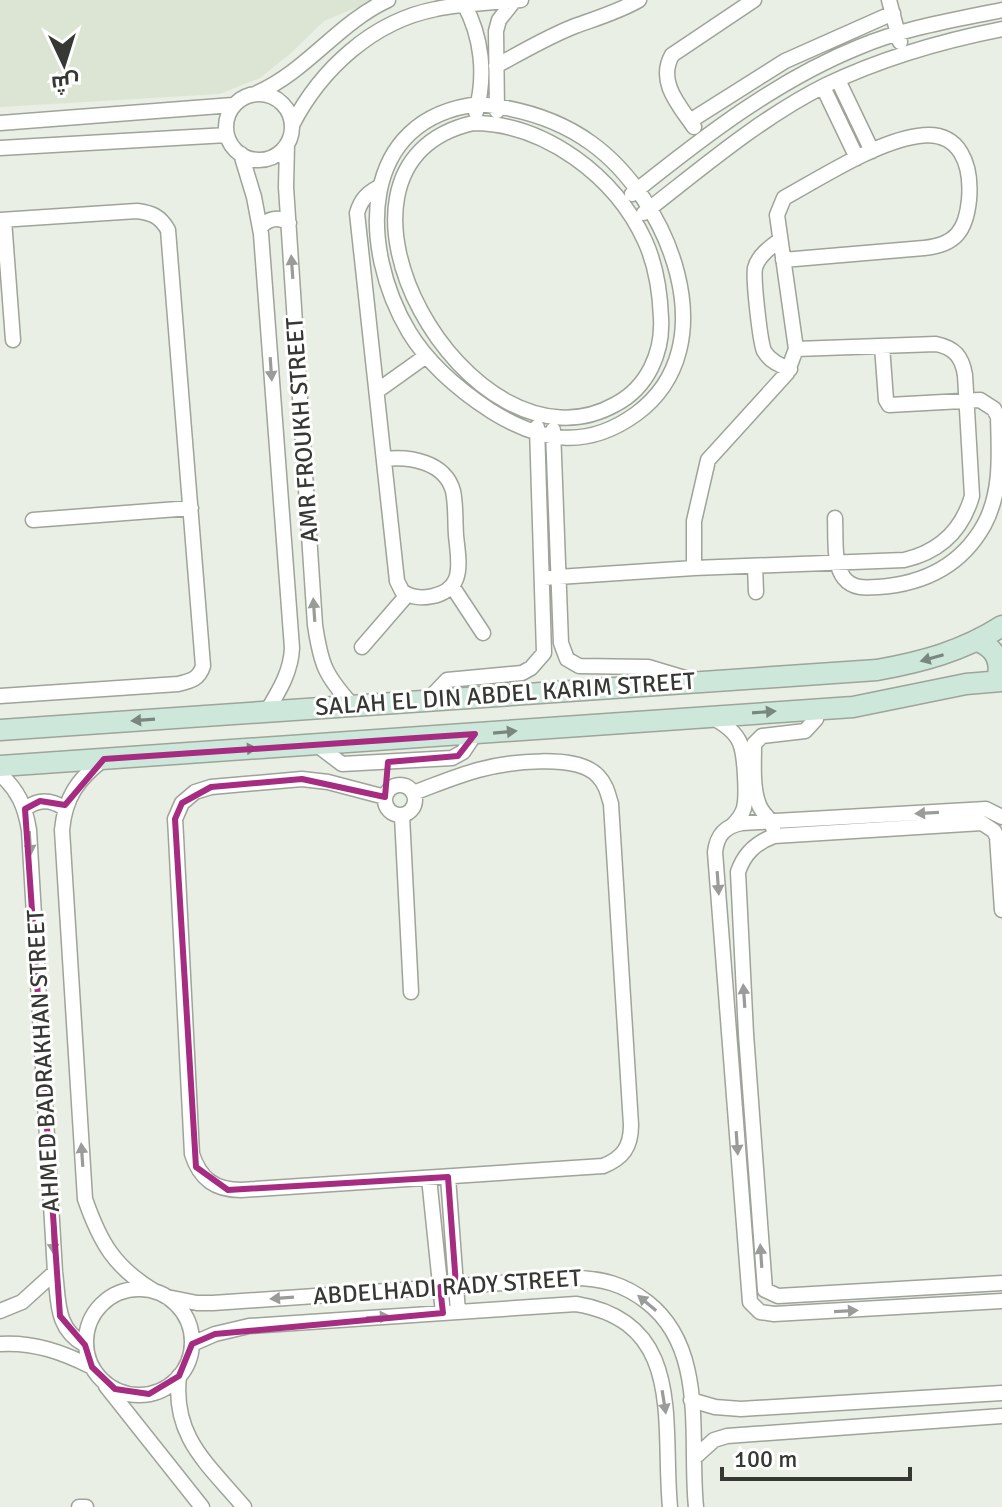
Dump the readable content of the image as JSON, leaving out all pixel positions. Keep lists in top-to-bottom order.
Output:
{
  "streets": {
    "main road": ["SALAH EL DIN ABDEL KARIM STREET"],
    "street": ["AMR FROUKH STREET", "AHMED BADRAKHAN STREET", "ABDELHADI RADY STREET"]
  },
  "crossings": [
    ["AMR FROUKH STREET", "SALAH EL DIN ABDEL KARIM STREET"],
    ["AHMED BADRAKHAN STREET", "ABDELHADI RADY STREET"]
  ],
  "scale_bar": "100 m",
  "north": "bottom"
}
